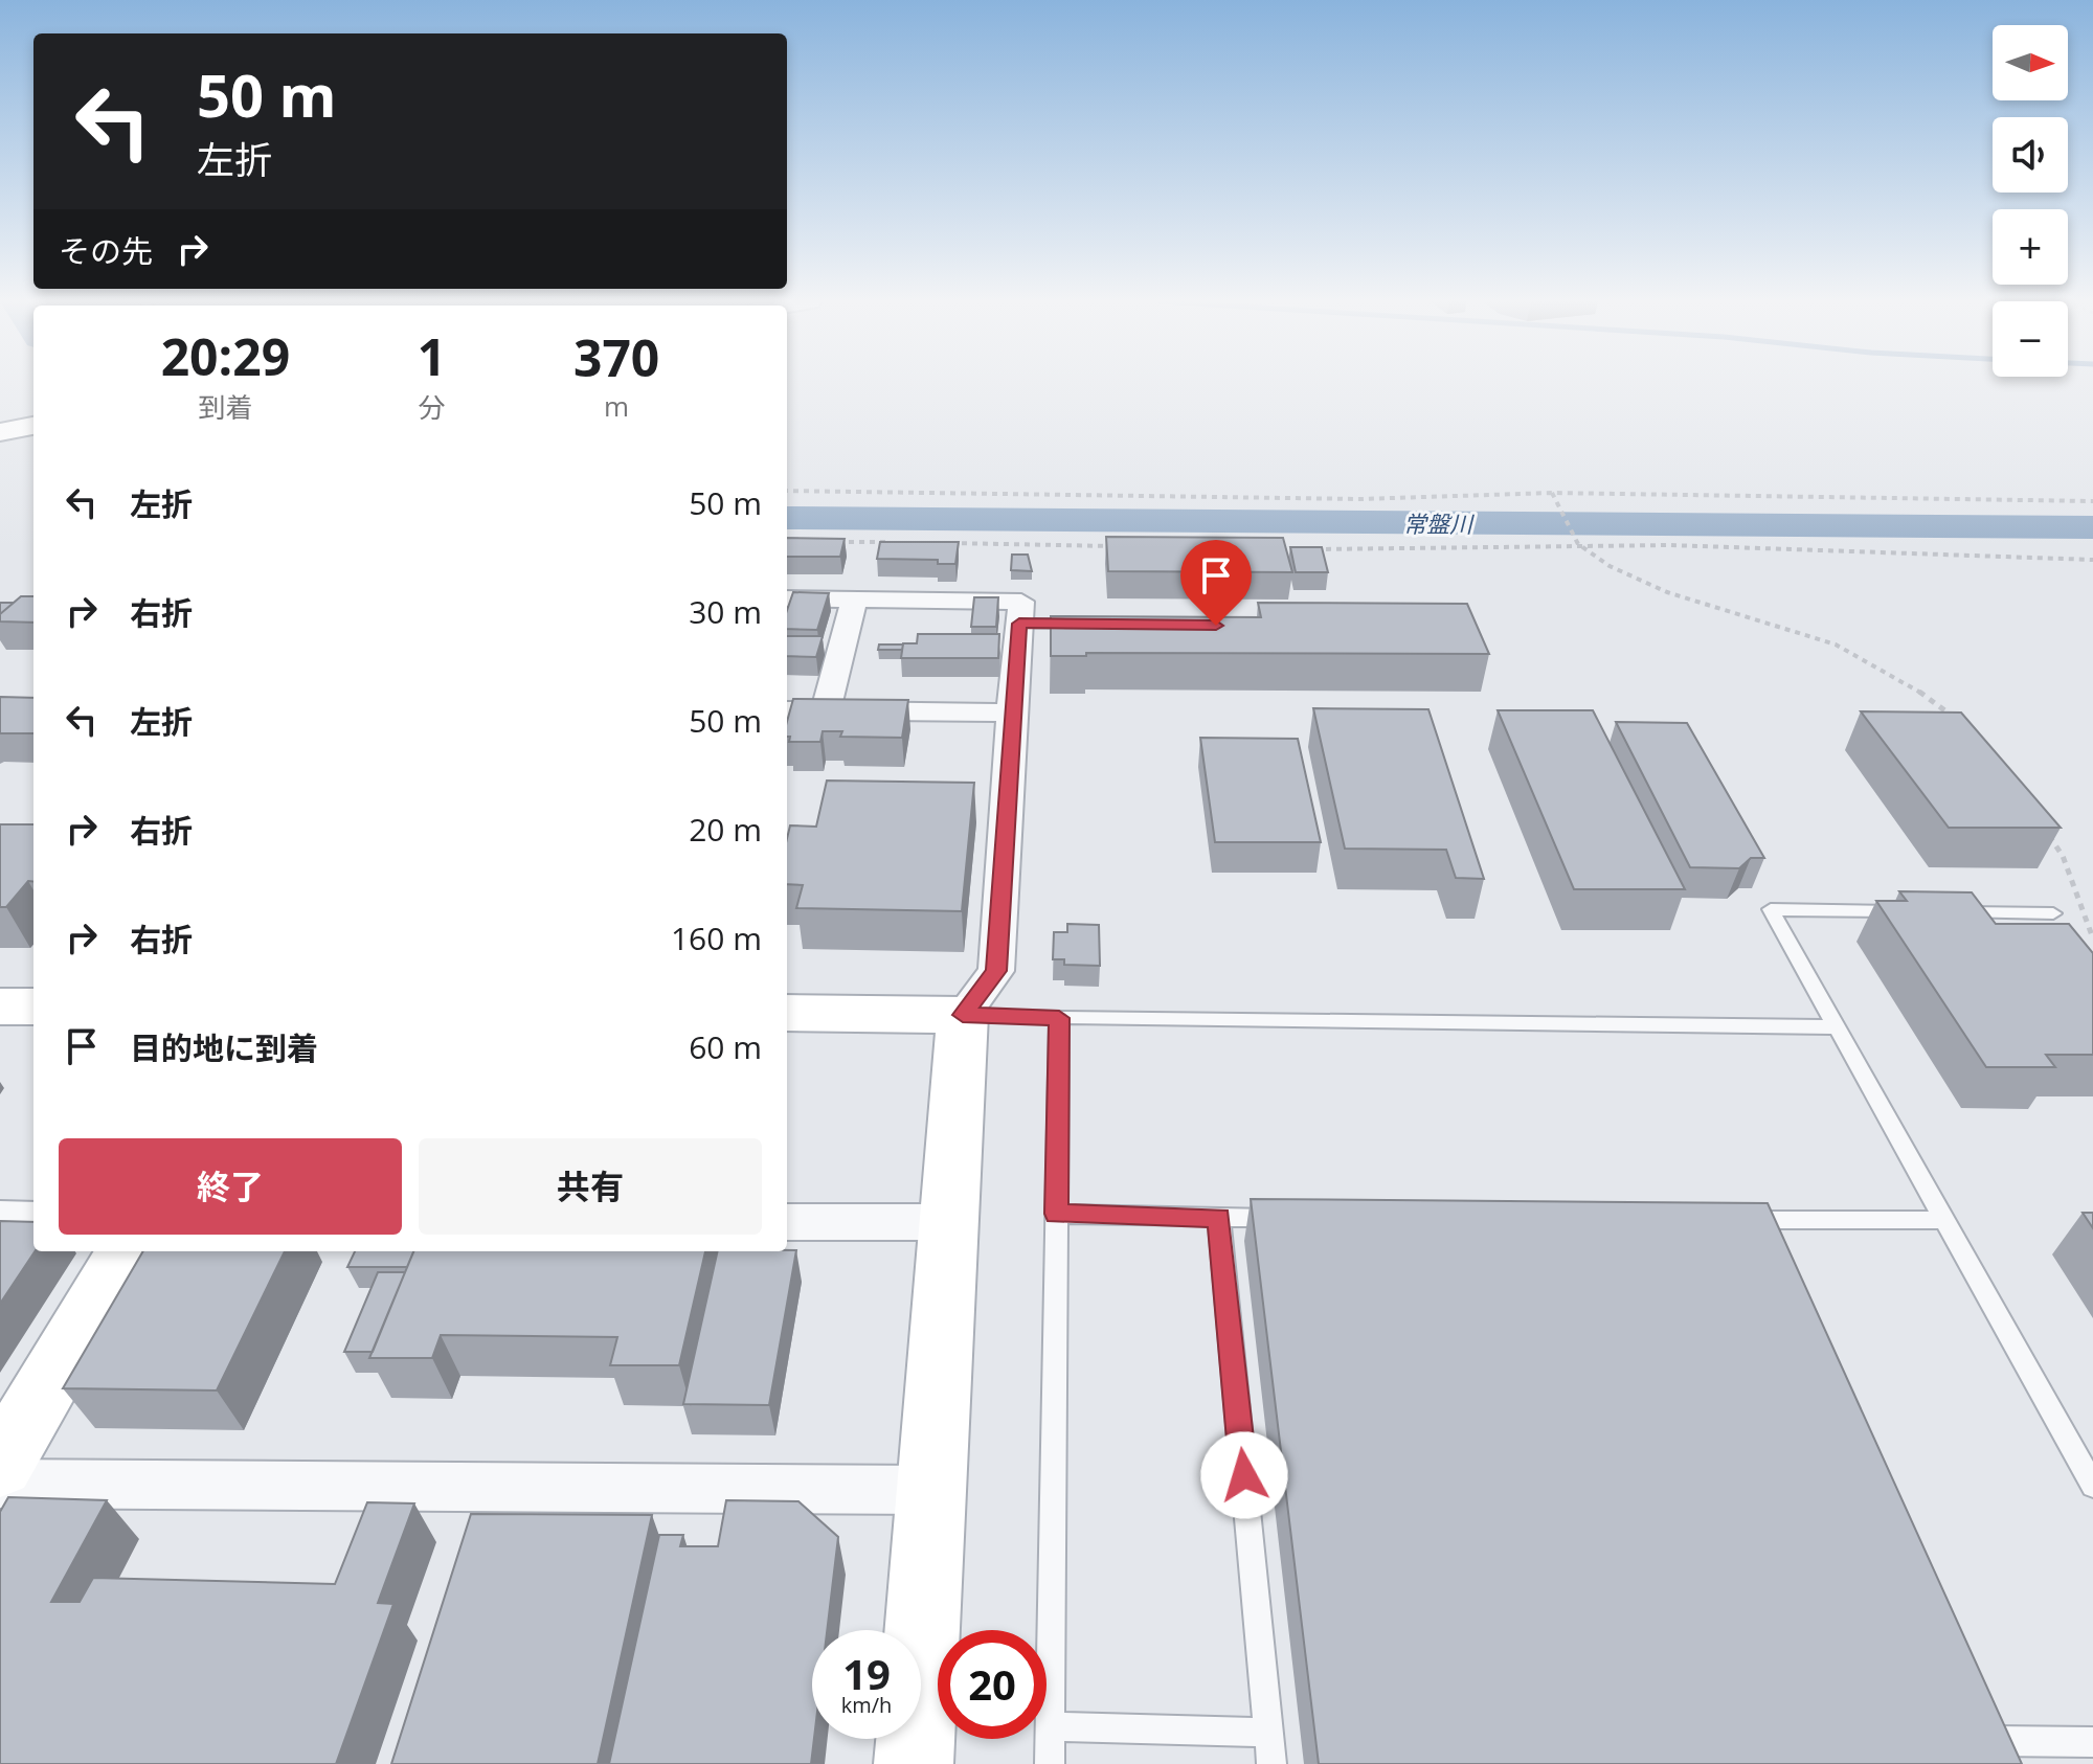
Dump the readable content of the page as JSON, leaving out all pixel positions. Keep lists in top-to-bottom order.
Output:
{
  "water": ["常盤川"],
  "north": "right",
  "page": {
    "map_buttons": ["+", "−"],
    "turn": ["50 m", "左折"],
    "then": "その先",
    "eta": [
      "20:29",
      "到着",
      "1",
      "分",
      "370",
      "m"
    ],
    "list": [
      {
        "name": "左折",
        "value": "50 m"
      },
      {
        "name": "右折",
        "value": "30 m"
      },
      {
        "name": "左折",
        "value": "50 m"
      },
      {
        "name": "右折",
        "value": "20 m"
      },
      {
        "name": "右折",
        "value": "160 m"
      },
      {
        "name": "目的地に到着",
        "value": "60 m"
      }
    ],
    "buttons": ["終了", "共有"],
    "speed": "19 km/h",
    "limit": "20"
  }
}
